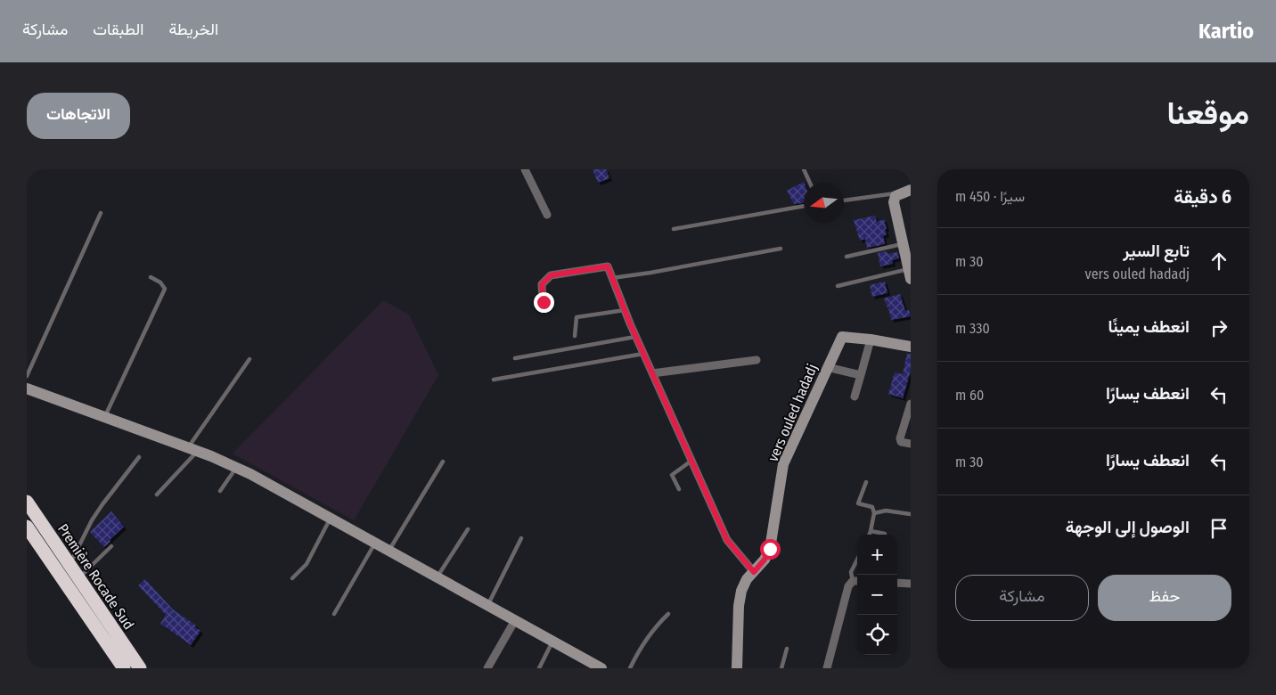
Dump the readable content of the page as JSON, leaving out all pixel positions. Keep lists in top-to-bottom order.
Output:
{
  "streets": {
    "highway": ["Première Rocade Sud"],
    "street": ["vers ouled hadadj"]
  },
  "north": "left",
  "page": {
    "header": "Kartio",
    "nav": ["الخريطة", "الطبقات", "مشاركة"],
    "title": "موقعنا",
    "buttons": [
      "الاتجاهات",
      ["حفظ", "مشاركة"]
    ],
    "heading": ["6 دقيقة", "سيرًا · 450 m"],
    "list": [
      ["تابع السير", "vers ouled hadadj", "30 m"],
      ["انعطف يمينًا", "330 m"],
      ["انعطف يسارًا", "60 m"],
      ["انعطف يسارًا", "30 m"],
      "الوصول إلى الوجهة"
    ],
    "map_buttons": ["+", "−"]
  }
}
